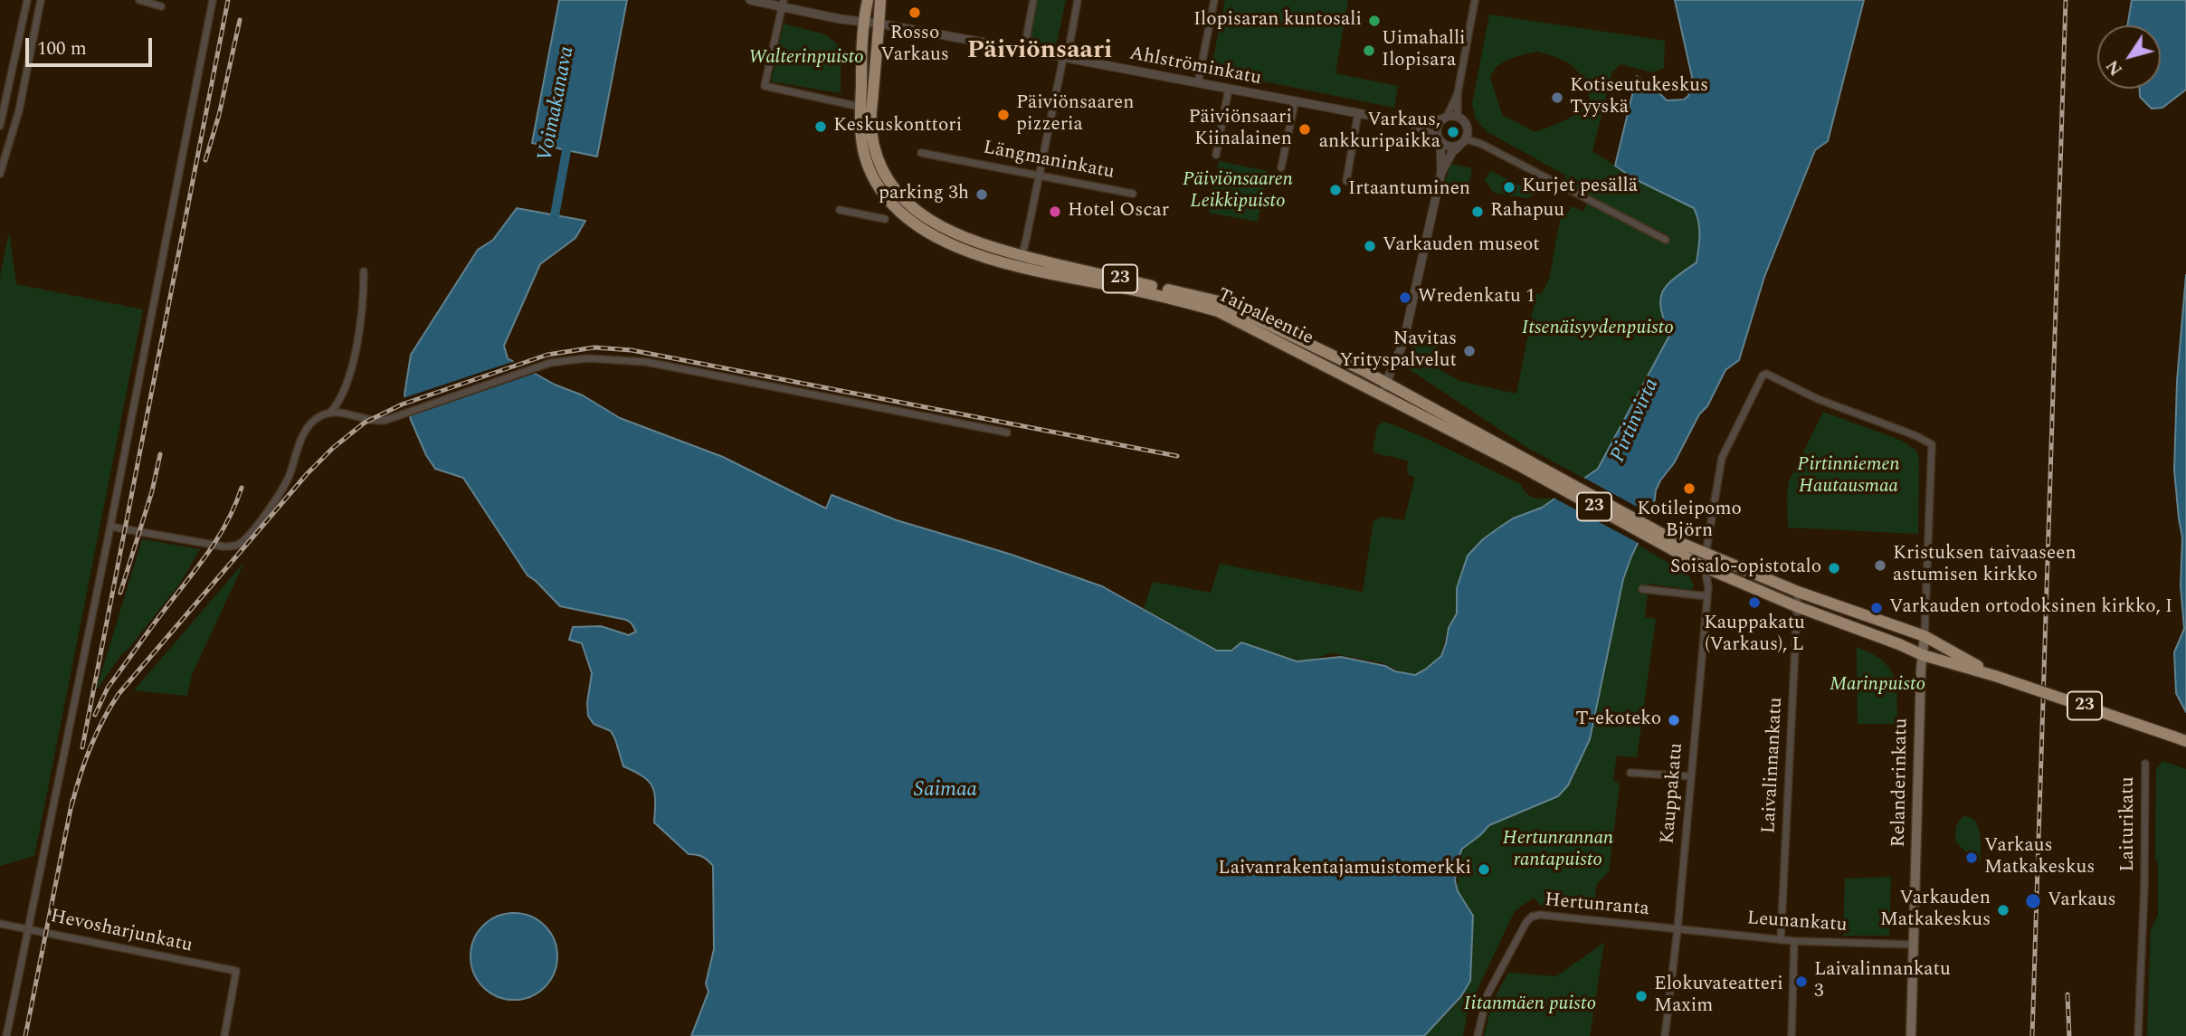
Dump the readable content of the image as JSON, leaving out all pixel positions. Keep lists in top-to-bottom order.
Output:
{
  "streets": {
    "highway": ["23", "Taipaleentie"],
    "main road": ["Relanderinkatu"],
    "street": [
      "Ahlströminkatu",
      "Längmaninkatu",
      "Laivalinnankatu",
      "Kauppakatu",
      "Laiturikatu",
      "Hertunranta",
      "Leunankatu",
      "Hevosharjunkatu"
    ]
  },
  "crossings": [
    ["Ahlströminkatu", "Taipaleentie"],
    ["23", "Taipaleentie"],
    ["23", "Laivalinnankatu"],
    ["23", "Relanderinkatu"],
    ["Taipaleentie", "Laivalinnankatu"],
    ["Taipaleentie", "Kauppakatu"],
    ["Laivalinnankatu", "Leunankatu"],
    ["Relanderinkatu", "Kauppakatu"],
    ["Relanderinkatu", "Leunankatu"],
    ["Kauppakatu", "Hertunranta"],
    ["Kauppakatu", "Leunankatu"],
    ["Hertunranta", "Leunankatu"]
  ],
  "districts": ["Päiviönsaari"],
  "water": ["Voimakanava", "Pirtinvirta", "Saimaa"],
  "parks": [
    "Walterinpuisto",
    "Päiviönsaaren Leikkipuisto",
    "Itsenäisyydenpuisto",
    "Pirtinniemen Hautausmaa",
    "Marinpuisto",
    "Hertunrannan rantapuisto",
    "Iitanmäen puisto"
  ],
  "places": [
    "Rosso Varkaus",
    "Ilopisaran kuntosali",
    "Uimahalli Ilopisara",
    "Kotiseutukeskus Tyyskä",
    "Päiviönsaaren pizzeria",
    "Keskuskonttori",
    "Päiviönsaari Kiinalainen",
    "Varkaus, ankkuripaikka",
    "Kurjet pesällä",
    "Irtaantuminen",
    "parking 3h",
    "Hotel Oscar",
    "Rahapuu",
    "Varkauden museot",
    "Wredenkatu 1",
    "Navitas Yrityspalvelut",
    "Kotileipomo Björn",
    "Kristuksen taivaaseen astumisen kirkko",
    "Soisalo-opistotalo",
    "Kauppakatu (Varkaus), L",
    "Varkauden ortodoksinen kirkko, I",
    "T-ekoteko",
    "Varkaus Matkakeskus",
    "Laivanrakentajamuistomerkki",
    "Varkaus",
    "Varkauden Matkakeskus",
    "Laivalinnankatu 3",
    "Elokuvateatteri Maxim"
  ],
  "scale_bar": "100 m",
  "north": "bottom left"
}
